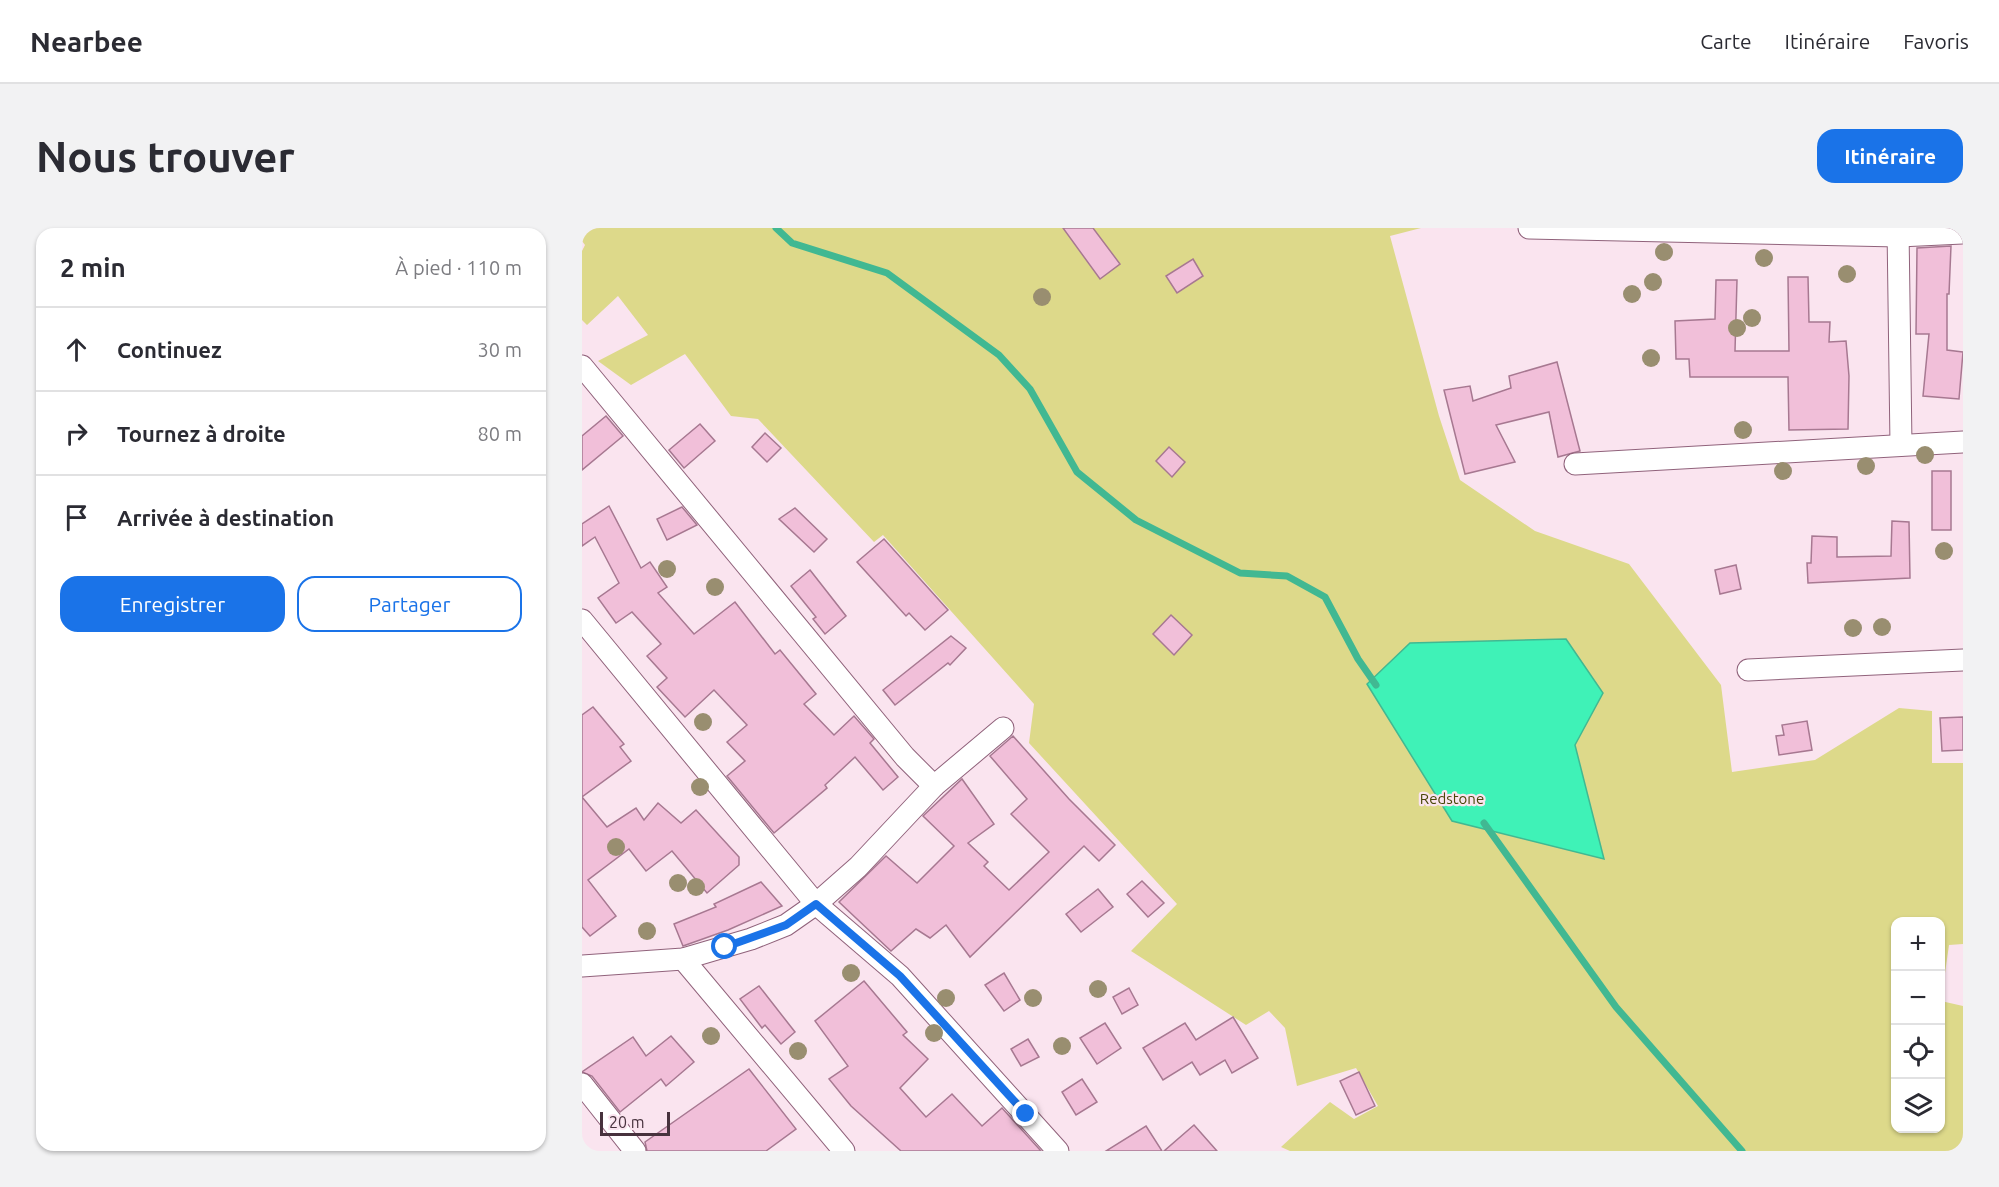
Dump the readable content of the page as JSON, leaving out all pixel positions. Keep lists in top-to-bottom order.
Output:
{
  "parks": ["Redstone"],
  "scale_bar": "20 m",
  "page": {
    "header": "Nearbee",
    "nav": ["Carte", "Itinéraire", "Favoris"],
    "buttons": [
      "Itinéraire",
      ["Enregistrer", "Partager"]
    ],
    "title": "Nous trouver",
    "heading": ["2 min", "À pied · 110 m"],
    "list": [
      ["Continuez", "30 m"],
      ["Tournez à droite", "80 m"],
      "Arrivée à destination"
    ],
    "map_buttons": ["+", "−"],
    "scale": "20 m"
  }
}
